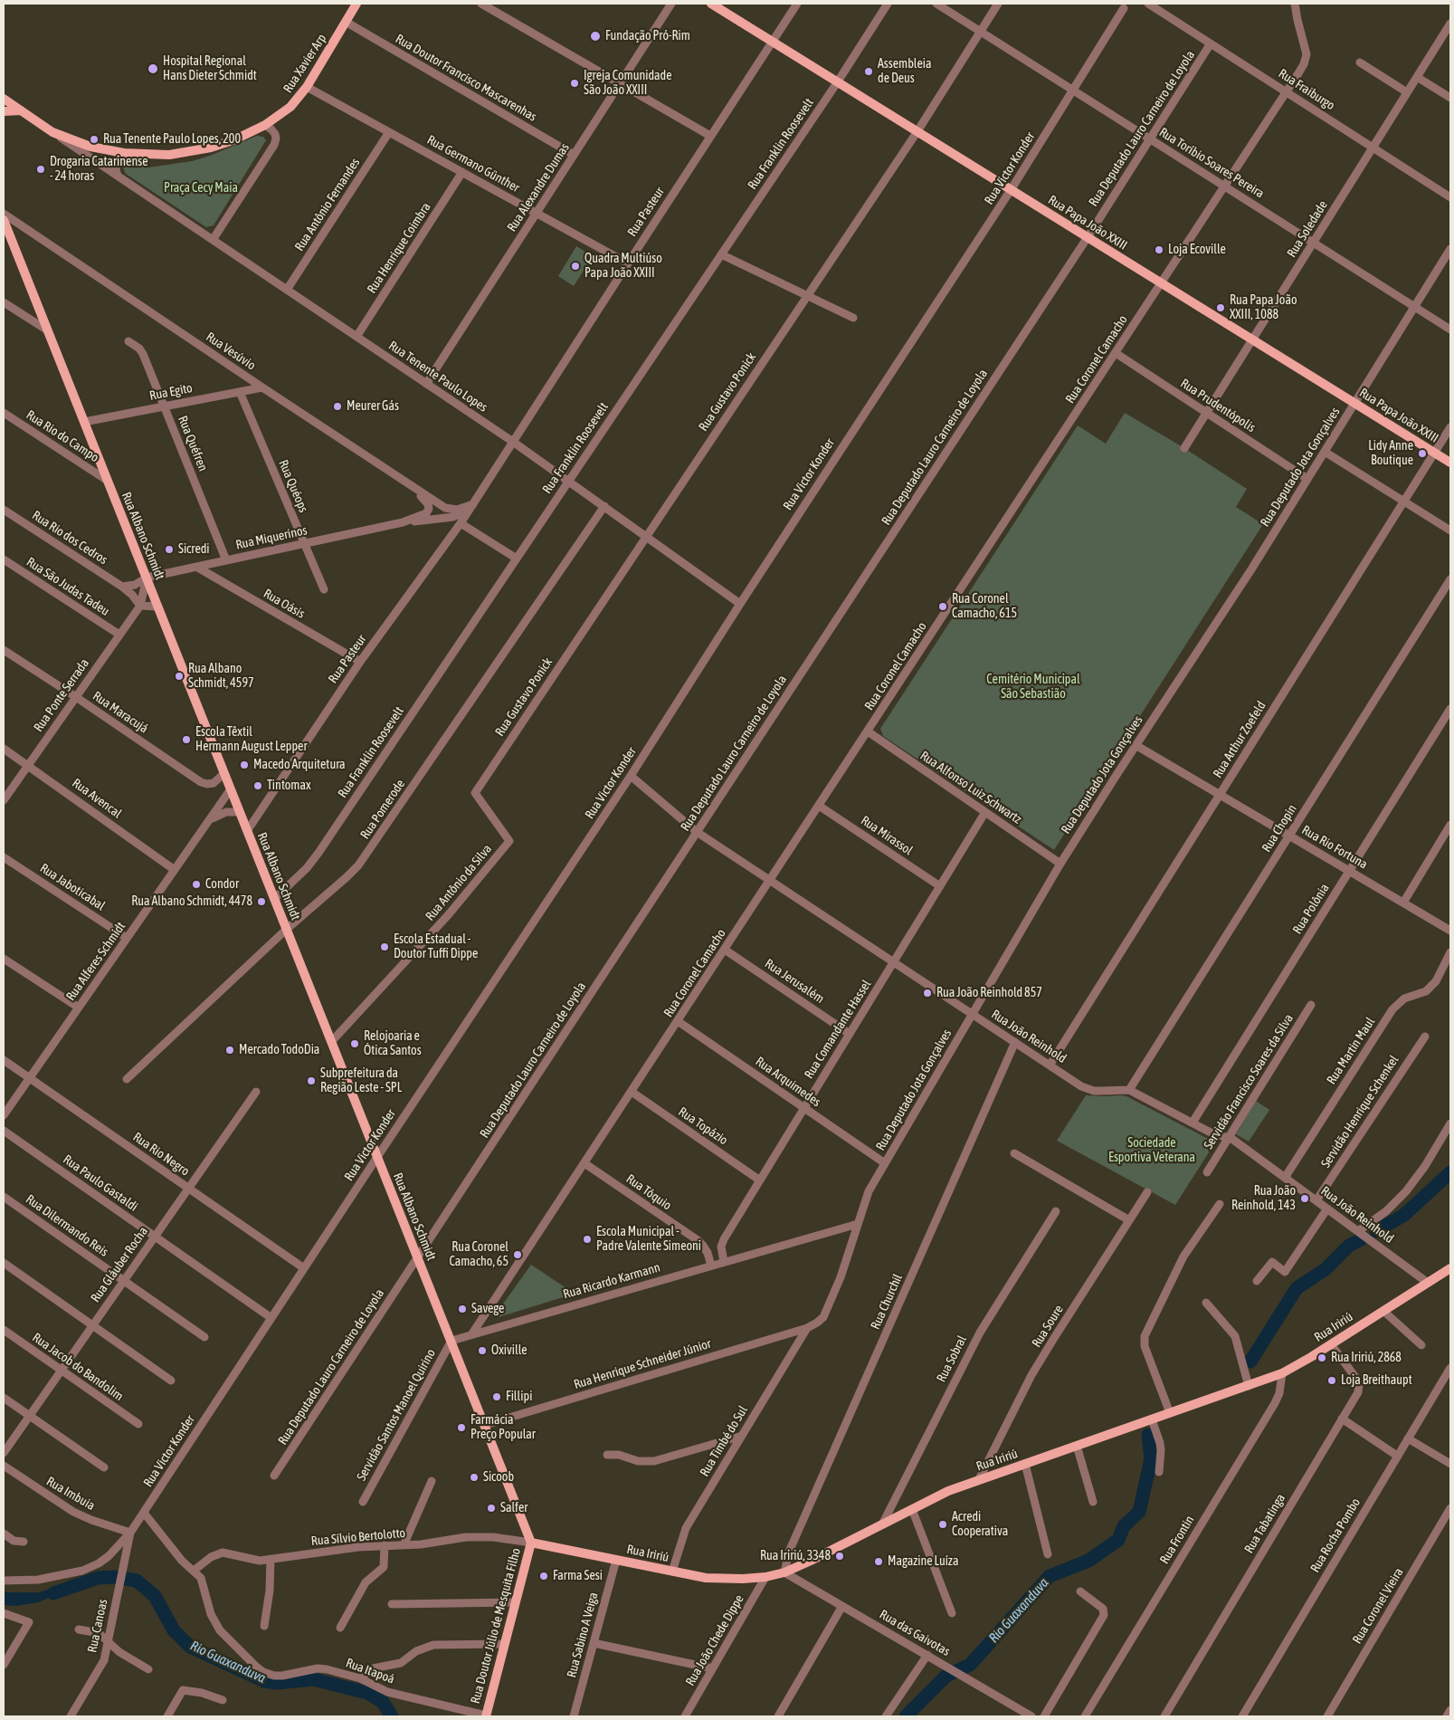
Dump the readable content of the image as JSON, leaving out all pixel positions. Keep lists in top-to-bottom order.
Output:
{
  "streets": {
    "main road": [
      "Rua Xavier Arp",
      "Rua Papa João XXIII",
      "Rua Tenente Paulo Lopes",
      "Rua Albano Schmidt",
      "Rua Iririú",
      "Rua Doutor Júlio de Mesquita Filho"
    ],
    "street": [
      "Rua Doutor Francisco Mascarenhas",
      "Rua Fraiburgo",
      "Rua Deputado Lauro Carneiro de Loyola",
      "Rua Franklin Roosevelt",
      "Rua Toríbio Soares Pereira",
      "Rua Germano Günther",
      "Rua Victor Konder",
      "Rua Alexandre Dumas",
      "Rua Antônio Fernandes",
      "Rua Pasteur",
      "Rua Soledade",
      "Rua Henrique Coimbra",
      "Rua Vesúvio",
      "Rua Coronel Camacho",
      "Rua Egito",
      "Rua Gustavo Ponick",
      "Rua Prudentópolis",
      "Rua Rio do Campo",
      "Rua Quéfren",
      "Rua Deputado Jota Gonçalves",
      "Rua Quéops",
      "Rua Rio dos Cedros",
      "Rua Miquerinos",
      "Rua São Judas Tadeu",
      "Rua Oásis",
      "Rua Ponte Serrada",
      "Rua Maracujá",
      "Rua Arthur Zoefeld",
      "Rua Alfonso Luiz Schwartz",
      "Rua Avencal",
      "Rua Pomerode",
      "Rua Chopin",
      "Rua Mirassol",
      "Rua Rio Fortuna",
      "Rua Antônio da Silva",
      "Rua Jaboticabal",
      "Rua Polônia",
      "Rua Alferes Schmidt",
      "Rua Jerusalém",
      "Rua Comandante Hassel",
      "Rua João Reinhold",
      "Rua Martin Maul",
      "Rua Arquimedes",
      "Servidão Francisco Soares da Silva",
      "Servidão Henrique Schenkel",
      "Rua Topázio",
      "Rua Rio Negro",
      "Rua Paulo Gastaldi",
      "Rua Tóquio",
      "Rua Dilermando Reis",
      "Rua Gláuber Rocha",
      "Rua Ricardo Karmann",
      "Rua Churchil",
      "Rua Soure",
      "Rua Sobral",
      "Rua Henrique Schneider Júnior",
      "Rua Jacob do Bandolim",
      "Servidão Santos Manoel Quirino",
      "Rua Timbé do Sul",
      "Rua Imbuia",
      "Rua Tabatinga",
      "Rua Rocha Pombo",
      "Rua Sílvio Bertolotto",
      "Rua Frontin",
      "Rua Coronel Vieira",
      "Rua Canoas",
      "Rua das Gaivotas",
      "Rua Sabino A Veiga",
      "Rua João Chede Dippe",
      "Rua Itapoá"
    ]
  },
  "crossings": [
    ["Rua Xavier Arp", "Rua Doutor Francisco Mascarenhas"],
    ["Rua Xavier Arp", "Rua Germano Günther"],
    ["Rua Xavier Arp", "Rua Tenente Paulo Lopes"],
    ["Rua Doutor Francisco Mascarenhas", "Rua Alexandre Dumas"],
    ["Rua Fraiburgo", "Rua Deputado Lauro Carneiro de Loyola"],
    ["Rua Fraiburgo", "Rua Soledade"],
    ["Rua Fraiburgo", "Rua Coronel Camacho"],
    ["Rua Deputado Lauro Carneiro de Loyola", "Rua Toríbio Soares Pereira"],
    ["Rua Deputado Lauro Carneiro de Loyola", "Rua Papa João XXIII"],
    ["Rua Deputado Lauro Carneiro de Loyola", "Rua Albano Schmidt"],
    ["Rua Deputado Lauro Carneiro de Loyola", "Rua João Reinhold"],
    ["Rua Franklin Roosevelt", "Rua Papa João XXIII"],
    ["Rua Franklin Roosevelt", "Rua Tenente Paulo Lopes"],
    ["Rua Franklin Roosevelt", "Rua Albano Schmidt"],
    ["Rua Toríbio Soares Pereira", "Rua Victor Konder"],
    ["Rua Toríbio Soares Pereira", "Rua Soledade"],
    ["Rua Toríbio Soares Pereira", "Rua Coronel Camacho"],
    ["Rua Toríbio Soares Pereira", "Rua Gustavo Ponick"],
    ["Rua Toríbio Soares Pereira", "Rua Deputado Jota Gonçalves"],
    ["Rua Germano Günther", "Rua Alexandre Dumas"],
    ["Rua Germano Günther", "Rua Antônio Fernandes"],
    ["Rua Germano Günther", "Rua Pasteur"],
    ["Rua Germano Günther", "Rua Henrique Coimbra"],
    ["Rua Victor Konder", "Rua Papa João XXIII"],
    ["Rua Victor Konder", "Rua Tenente Paulo Lopes"],
    ["Rua Victor Konder", "Rua Albano Schmidt"],
    ["Rua Victor Konder", "Rua João Reinhold"],
    ["Rua Victor Konder", "Rua Rio Negro"],
    ["Rua Victor Konder", "Rua Paulo Gastaldi"],
    ["Rua Victor Konder", "Rua Imbuia"],
    ["Rua Victor Konder", "Rua Canoas"],
    ["Rua Victor Konder", "Rua Itapoá"],
    ["Rua Alexandre Dumas", "Rua Tenente Paulo Lopes"],
    ["Rua Antônio Fernandes", "Rua Tenente Paulo Lopes"],
    ["Rua Pasteur", "Rua Papa João XXIII"],
    ["Rua Pasteur", "Rua Vesúvio"],
    ["Rua Pasteur", "Rua Tenente Paulo Lopes"],
    ["Rua Pasteur", "Rua Albano Schmidt"],
    ["Rua Pasteur", "Rua Miquerinos"],
    ["Rua Pasteur", "Rua Oásis"],
    ["Rua Papa João XXIII", "Rua Soledade"],
    ["Rua Papa João XXIII", "Rua Coronel Camacho"],
    ["Rua Papa João XXIII", "Rua Gustavo Ponick"],
    ["Rua Papa João XXIII", "Rua Deputado Jota Gonçalves"],
    ["Rua Papa João XXIII", "Rua Arthur Zoefeld"],
    ["Rua Soledade", "Rua Prudentópolis"],
    ["Rua Henrique Coimbra", "Rua Tenente Paulo Lopes"],
    ["Rua Vesúvio", "Rua Egito"],
    ["Rua Vesúvio", "Rua Miquerinos"],
    ["Rua Coronel Camacho", "Rua Prudentópolis"],
    ["Rua Coronel Camacho", "Rua Alfonso Luiz Schwartz"],
    ["Rua Coronel Camacho", "Rua Mirassol"],
    ["Rua Coronel Camacho", "Rua Jerusalém"],
    ["Rua Coronel Camacho", "Rua João Reinhold"],
    ["Rua Coronel Camacho", "Rua Arquimedes"],
    ["Rua Coronel Camacho", "Rua Topázio"],
    ["Rua Coronel Camacho", "Rua Tóquio"],
    ["Rua Coronel Camacho", "Rua Ricardo Karmann"],
    ["Rua Tenente Paulo Lopes", "Rua Gustavo Ponick"],
    ["Rua Tenente Paulo Lopes", "Rua Pomerode"],
    ["Rua Egito", "Rua Quéfren"],
    ["Rua Egito", "Rua Quéops"],
    ["Rua Egito", "Rua Albano Schmidt"],
    ["Rua Gustavo Ponick", "Rua Antônio da Silva"],
    ["Rua Prudentópolis", "Rua Deputado Jota Gonçalves"],
    ["Rua Rio do Campo", "Rua Albano Schmidt"],
    ["Rua Quéfren", "Rua Miquerinos"],
    ["Rua Deputado Jota Gonçalves", "Rua Alfonso Luiz Schwartz"],
    ["Rua Deputado Jota Gonçalves", "Rua Rio Fortuna"],
    ["Rua Deputado Jota Gonçalves", "Rua João Reinhold"],
    ["Rua Deputado Jota Gonçalves", "Rua Arquimedes"],
    ["Rua Deputado Jota Gonçalves", "Rua Ricardo Karmann"],
    ["Rua Deputado Jota Gonçalves", "Rua Henrique Schneider Júnior"],
    ["Rua Deputado Jota Gonçalves", "Rua Timbé do Sul"],
    ["Rua Quéops", "Rua Miquerinos"],
    ["Rua Albano Schmidt", "Rua Miquerinos"],
    ["Rua Albano Schmidt", "Rua Ponte Serrada"],
    ["Rua Albano Schmidt", "Rua Maracujá"],
    ["Rua Albano Schmidt", "Rua Pomerode"],
    ["Rua Albano Schmidt", "Rua Antônio da Silva"],
    ["Rua Albano Schmidt", "Rua Alferes Schmidt"],
    ["Rua Albano Schmidt", "Rua Ricardo Karmann"],
    ["Rua Albano Schmidt", "Rua Iririú"],
    ["Rua Albano Schmidt", "Rua Henrique Schneider Júnior"],
    ["Rua Albano Schmidt", "Servidão Santos Manoel Quirino"],
    ["Rua Albano Schmidt", "Rua Sílvio Bertolotto"],
    ["Rua Albano Schmidt", "Rua Doutor Júlio de Mesquita Filho"],
    ["Rua Rio dos Cedros", "Rua Ponte Serrada"],
    ["Rua Miquerinos", "Rua Oásis"],
    ["Rua Miquerinos", "Rua Ponte Serrada"],
    ["Rua São Judas Tadeu", "Rua Ponte Serrada"],
    ["Rua Ponte Serrada", "Rua Maracujá"],
    ["Rua Ponte Serrada", "Rua Avencal"],
    ["Rua Arthur Zoefeld", "Rua Rio Fortuna"],
    ["Rua Arthur Zoefeld", "Rua João Reinhold"],
    ["Rua Alfonso Luiz Schwartz", "Rua Comandante Hassel"],
    ["Rua Avencal", "Rua Alferes Schmidt"],
    ["Rua Chopin", "Rua Rio Fortuna"],
    ["Rua Chopin", "Rua João Reinhold"],
    ["Rua Mirassol", "Rua Comandante Hassel"],
    ["Rua Rio Fortuna", "Rua Polônia"],
    ["Rua Jaboticabal", "Rua Alferes Schmidt"],
    ["Rua Polônia", "Rua João Reinhold"],
    ["Rua Alferes Schmidt", "Rua Rio Negro"],
    ["Rua Jerusalém", "Rua Comandante Hassel"],
    ["Rua Comandante Hassel", "Rua João Reinhold"],
    ["Rua Comandante Hassel", "Rua Arquimedes"],
    ["Rua Comandante Hassel", "Rua Topázio"],
    ["Rua Comandante Hassel", "Rua Ricardo Karmann"],
    ["Rua João Reinhold", "Rua Martin Maul"],
    ["Rua João Reinhold", "Servidão Francisco Soares da Silva"],
    ["Rua João Reinhold", "Servidão Henrique Schenkel"],
    ["Rua João Reinhold", "Rua Churchil"],
    ["Rua João Reinhold", "Rua Iririú"],
    ["Rua Rio Negro", "Rua Gláuber Rocha"],
    ["Rua Paulo Gastaldi", "Rua Gláuber Rocha"],
    ["Rua Tóquio", "Rua Ricardo Karmann"],
    ["Rua Dilermando Reis", "Rua Gláuber Rocha"],
    ["Rua Gláuber Rocha", "Rua Jacob do Bandolim"],
    ["Rua Ricardo Karmann", "Servidão Santos Manoel Quirino"],
    ["Rua Churchil", "Rua Iririú"],
    ["Rua Churchil", "Rua das Gaivotas"],
    ["Rua Soure", "Rua Iririú"],
    ["Rua Iririú", "Rua Sobral"],
    ["Rua Iririú", "Rua Timbé do Sul"],
    ["Rua Iririú", "Rua Tabatinga"],
    ["Rua Iririú", "Rua Sílvio Bertolotto"],
    ["Rua Iririú", "Rua Frontin"],
    ["Rua Iririú", "Rua Doutor Júlio de Mesquita Filho"],
    ["Rua Iririú", "Rua das Gaivotas"],
    ["Rua Iririú", "Rua Sabino A Veiga"],
    ["Rua Iririú", "Rua João Chede Dippe"],
    ["Rua Henrique Schneider Júnior", "Rua Timbé do Sul"],
    ["Rua Sílvio Bertolotto", "Rua Doutor Júlio de Mesquita Filho"],
    ["Rua Sílvio Bertolotto", "Rua Itapoá"],
    ["Rua Doutor Júlio de Mesquita Filho", "Rua Itapoá"]
  ],
  "water": ["Rio Guaxanduva"],
  "parks": ["Praça Cecy Maia", "Cemitério Municipal São Sebastião", "Sociedade Esportiva Veterana"],
  "places": [
    "Fundação Pró-Rim",
    "Hospital Regional Hans Dieter Schmidt",
    "Assembleia de Deus",
    "Igreja Comunidade São João XXIII",
    "Rua Tenente Paulo Lopes, 200",
    "Drogaria Catarinense - 24 horas",
    "Loja Ecoville",
    "Quadra Multiúso Papa João XXIII",
    "Rua Papa João XXIII, 1088",
    "Meurer Gás",
    "Lidy Anne Boutique",
    "Sicredi",
    "Rua Coronel Camacho, 615",
    "Rua Albano Schmidt, 4597",
    "Escola Têxtil Hermann August Lepper",
    "Macedo Arquitetura",
    "Tintomax",
    "Condor",
    "Rua Albano Schmidt, 4478",
    "Escola Estadual - Doutor Tuffi Dippe",
    "Rua João Reinhold 857",
    "Relojoaria e Ótica Santos",
    "Mercado TodoDia",
    "Subprefeitura da Região Leste - SPL",
    "Rua João Reinhold, 143",
    "Escola Municipal - Padre Valente Simeoni",
    "Rua Coronel Camacho, 65",
    "Savege",
    "Oxiville",
    "Rua Iririú, 2868",
    "Loja Breithaupt",
    "Fillipi",
    "Farmácia Preço Popular",
    "Sicoob",
    "Salfer",
    "Acredi Cooperativa",
    "Rua Iririú, 3348",
    "Magazine Luíza",
    "Farma Sesi"
  ]
}
